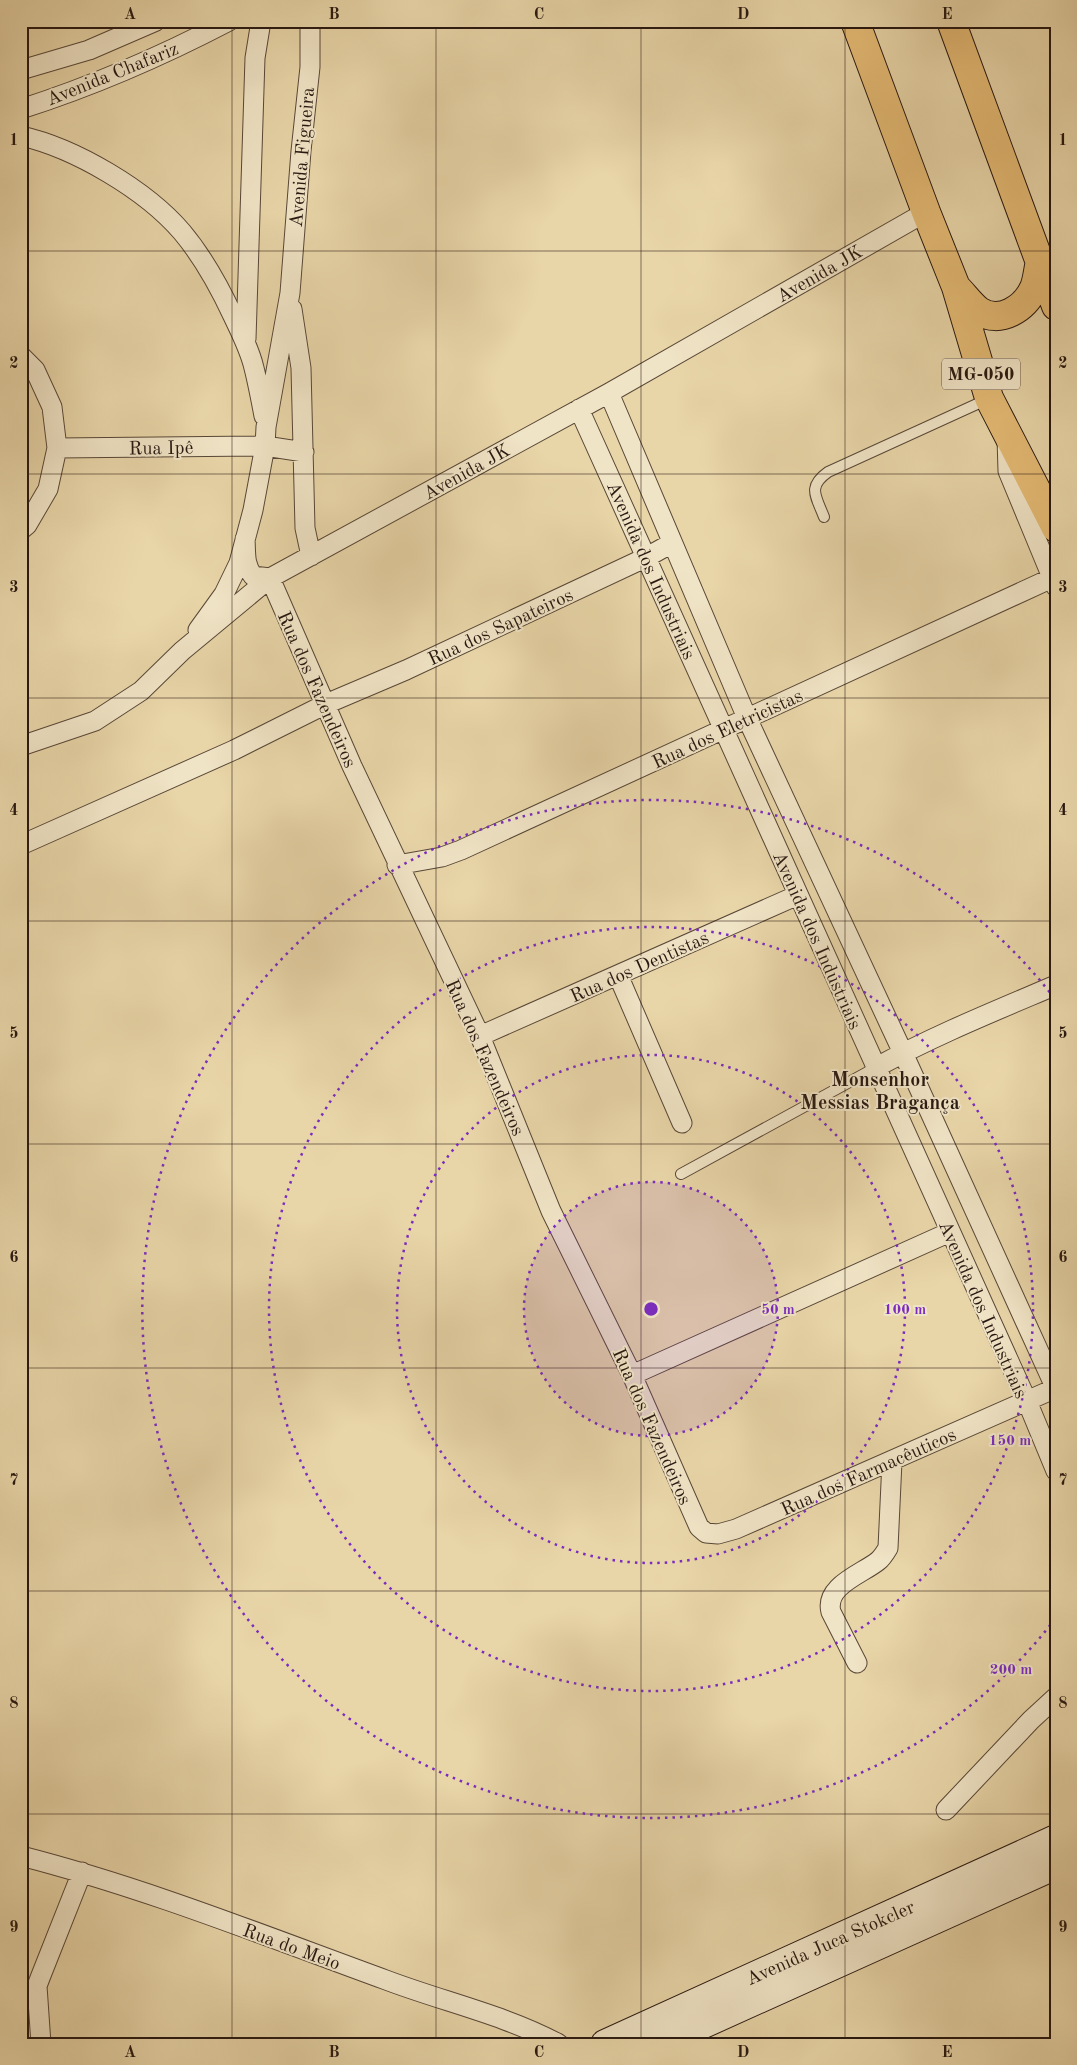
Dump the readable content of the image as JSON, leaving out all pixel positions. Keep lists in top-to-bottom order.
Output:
{
  "streets": {
    "highway": ["MG-050"],
    "main road": ["Avenida Juca Stokcler"],
    "street": [
      "Avenida Chafariz",
      "Avenida Figueira",
      "Avenida JK",
      "Rua Ipê",
      "Avenida dos Industriais",
      "Rua dos Sapateiros",
      "Rua dos Fazendeiros",
      "Rua dos Eletricistas",
      "Rua dos Dentistas",
      "Rua dos Farmacêuticos",
      "Rua do Meio"
    ]
  },
  "crossings": [
    ["Avenida Figueira", "Avenida JK"],
    ["Avenida Figueira", "Rua Ipê"],
    ["Avenida JK", "MG-050"],
    ["Avenida JK", "Avenida dos Industriais"],
    ["Avenida JK", "Rua dos Fazendeiros"],
    ["Avenida dos Industriais", "Rua dos Sapateiros"],
    ["Avenida dos Industriais", "Rua dos Eletricistas"],
    ["Avenida dos Industriais", "Rua dos Dentistas"],
    ["Avenida dos Industriais", "Rua dos Farmacêuticos"],
    ["Rua dos Sapateiros", "Rua dos Fazendeiros"],
    ["Rua dos Fazendeiros", "Rua dos Eletricistas"],
    ["Rua dos Fazendeiros", "Rua dos Dentistas"],
    ["Rua dos Fazendeiros", "Rua dos Farmacêuticos"]
  ],
  "districts": ["Monsenhor Messias Bragança"],
  "grid": {
    "columns": [
      "A",
      "B",
      "C",
      "D",
      "E"
    ],
    "rows": [
      "1",
      "2",
      "3",
      "4",
      "5",
      "6",
      "7",
      "8",
      "9"
    ]
  },
  "rings": [
    "50 m",
    "100 m",
    "150 m",
    "200 m"
  ]
}
